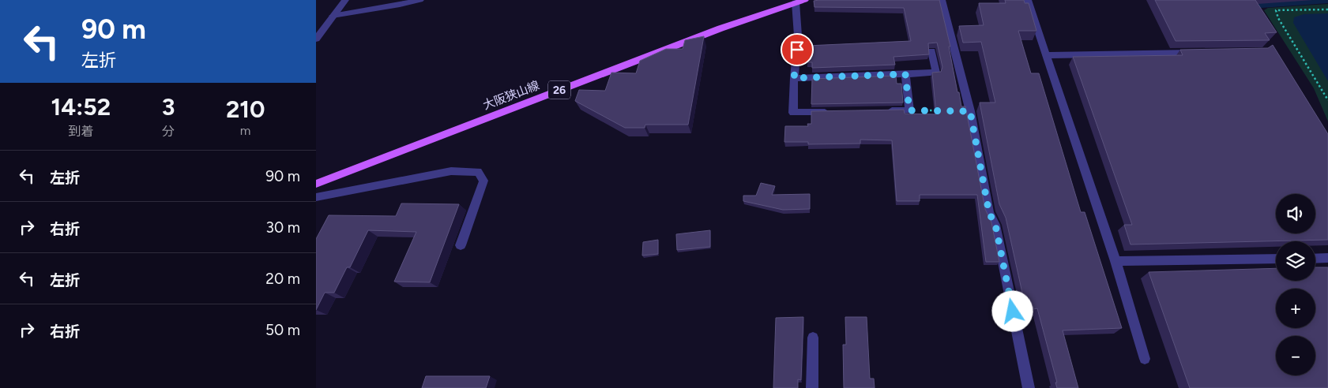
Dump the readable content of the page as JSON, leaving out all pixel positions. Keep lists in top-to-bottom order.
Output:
{
  "streets": {
    "main road": ["26", "大阪狭山線"]
  },
  "page": {
    "turn": ["90 m", "左折"],
    "eta": [
      "14:52",
      "到着",
      "3",
      "分",
      "210",
      "m"
    ],
    "list": [
      {
        "name": "左折",
        "value": "90 m"
      },
      {
        "name": "右折",
        "value": "30 m"
      },
      {
        "name": "左折",
        "value": "20 m"
      },
      {
        "name": "右折",
        "value": "50 m"
      }
    ],
    "map_buttons": ["+", "−"]
  }
}
